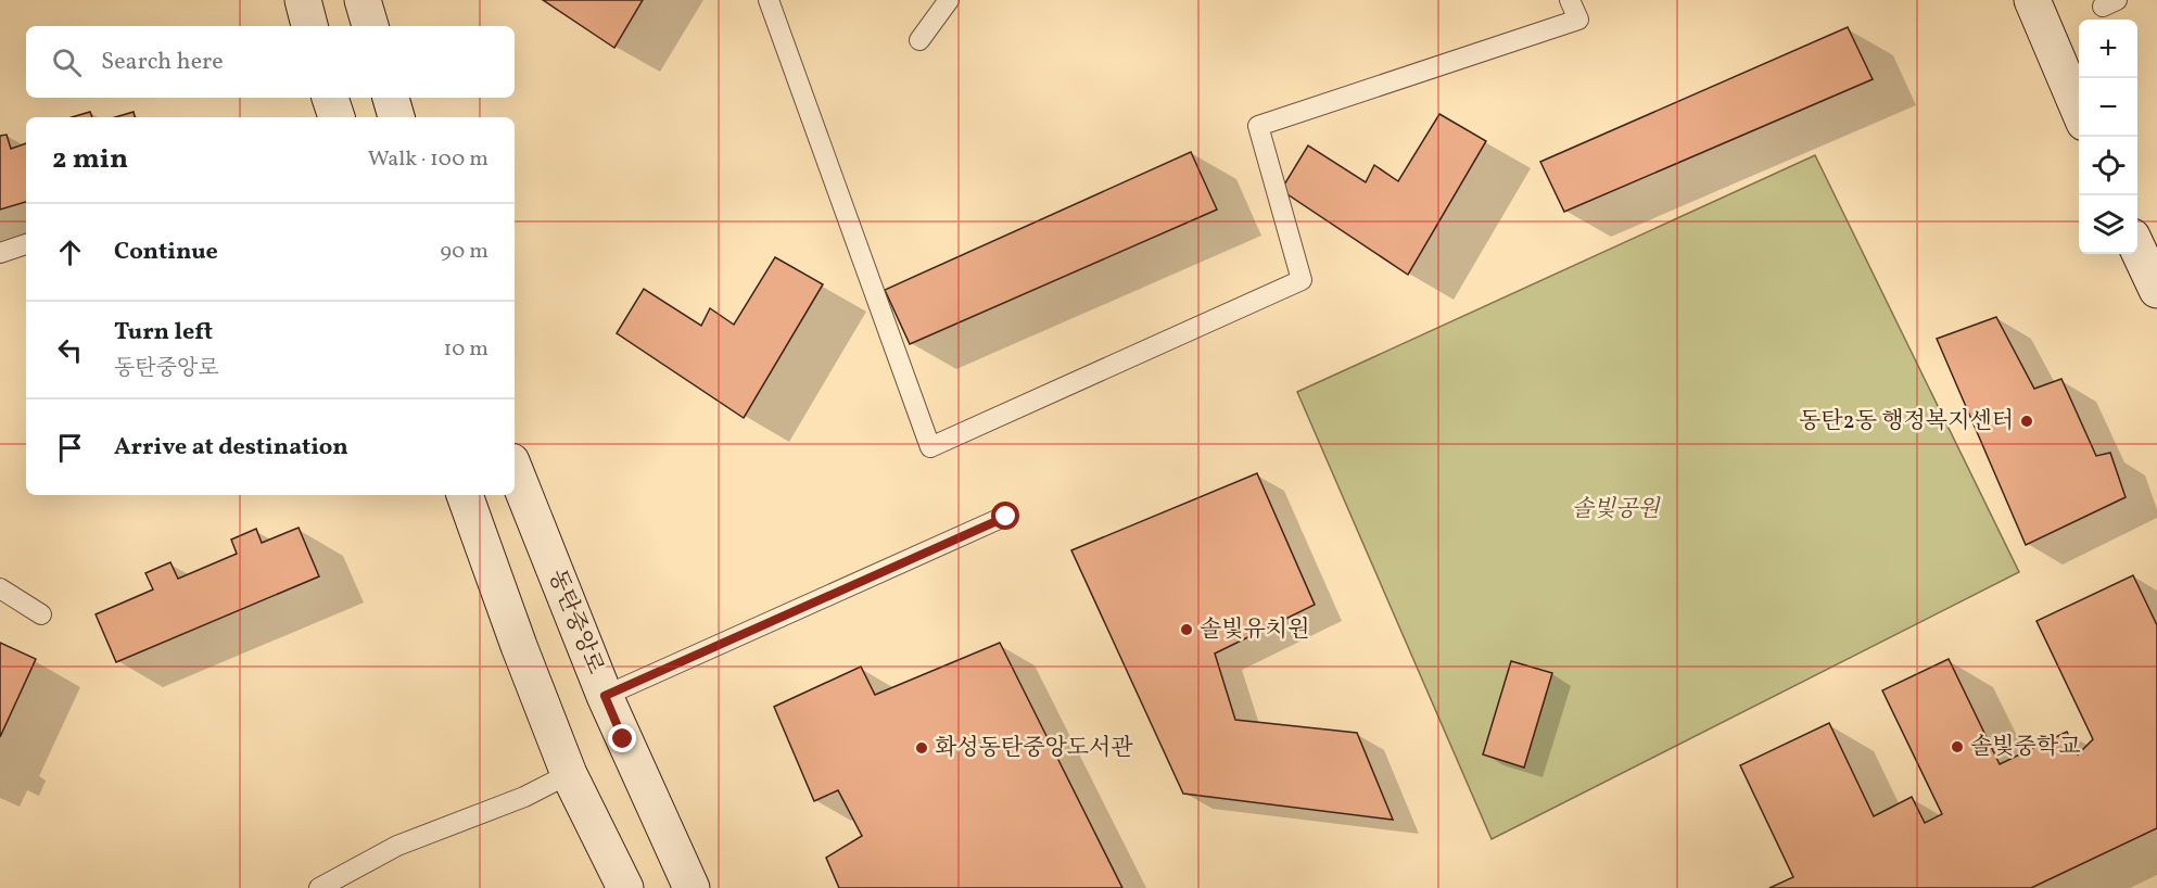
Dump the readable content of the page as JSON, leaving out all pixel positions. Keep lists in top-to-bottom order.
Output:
{
  "streets": {
    "street": ["동탄중앙로"]
  },
  "parks": ["솔빛공원"],
  "places": [
    "동탄2동 행정복지센터",
    "솔빛유치원",
    "솔빛중학교",
    "화성동탄중앙도서관"
  ],
  "page": {
    "map_buttons": ["+", "−"],
    "search": "Search here",
    "heading": ["2 min", "Walk · 100 m"],
    "list": [
      ["Continue", "90 m"],
      ["Turn left", "동탄중앙로", "10 m"],
      "Arrive at destination"
    ]
  }
}
